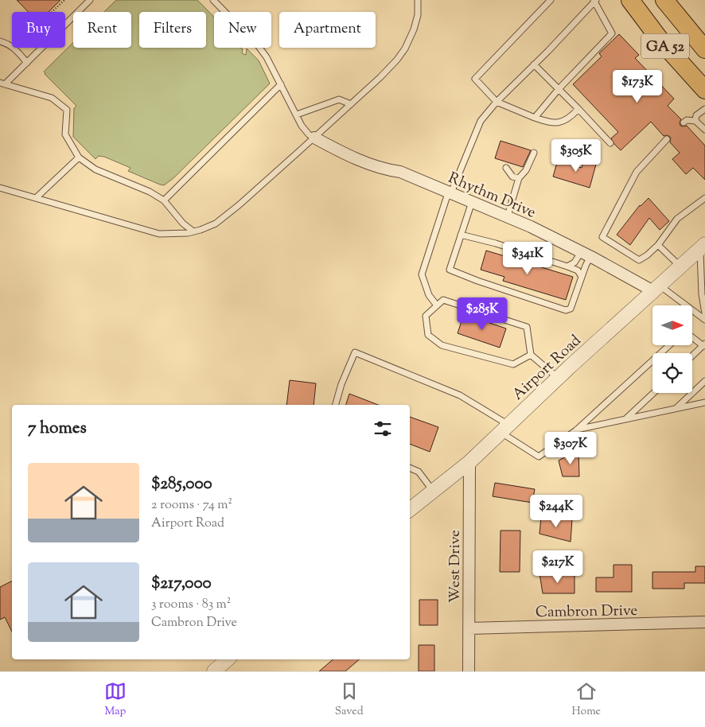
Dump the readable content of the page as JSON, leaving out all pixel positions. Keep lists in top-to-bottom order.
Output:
{
  "streets": {
    "main road": ["GA 52"],
    "street": [
      "Rhythm Drive",
      "Airport Road",
      "West Drive",
      "Cambron Drive"
    ]
  },
  "crossings": [
    ["Rhythm Drive", "Airport Road"],
    ["Airport Road", "West Drive"],
    ["West Drive", "Cambron Drive"]
  ],
  "north": "right",
  "page": {
    "chip": [
      "Buy",
      "Rent",
      "Filters",
      "New",
      "Apartment"
    ],
    "price": [
      "$173K",
      "$305K",
      "$341K",
      "$285K",
      "$307K",
      "$244K",
      "$217K"
    ],
    "heading": "7 homes",
    "list": [
      {
        "name": "$285,000",
        "note": "2 rooms · 74 m² · Airport Road"
      },
      {
        "name": "$217,000",
        "note": "3 rooms · 83 m² · Cambron Drive"
      }
    ],
    "tabs": ["Map", "Saved", "Home"]
  }
}
